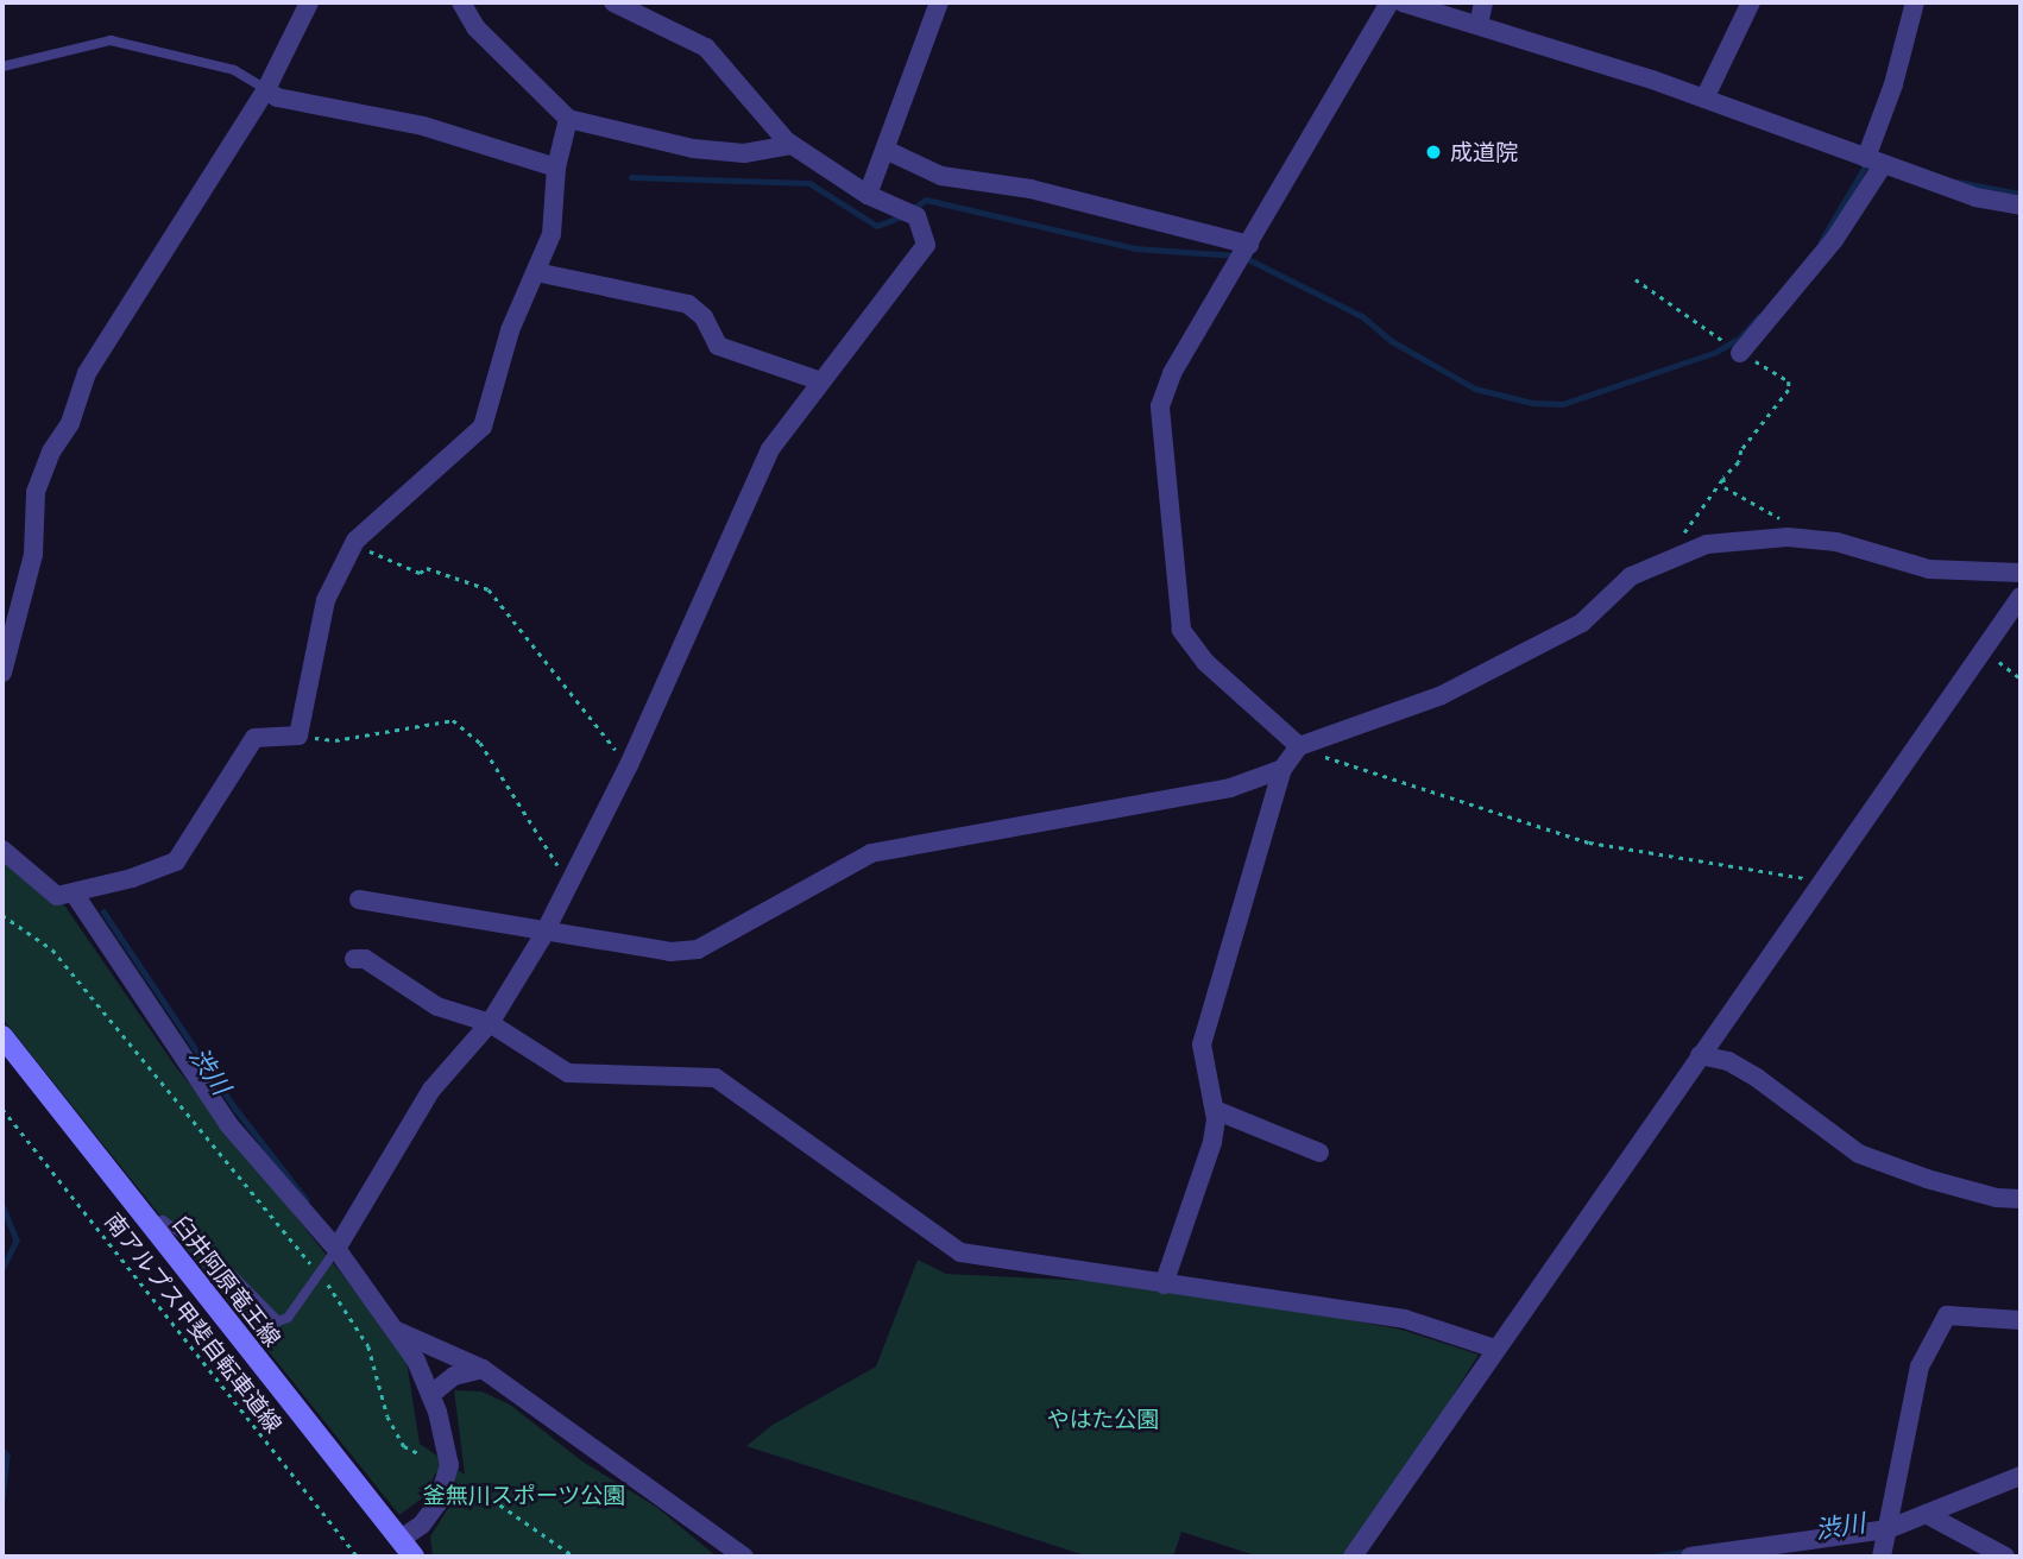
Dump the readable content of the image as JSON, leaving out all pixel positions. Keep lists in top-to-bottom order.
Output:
{
  "streets": {
    "main road": ["臼井阿原竜王線"],
    "path": ["南アルプス甲斐自転車道線"]
  },
  "water": ["渋川"],
  "parks": ["やはた公園", "釜無川スポーツ公園"],
  "places": ["成道院"]
}
